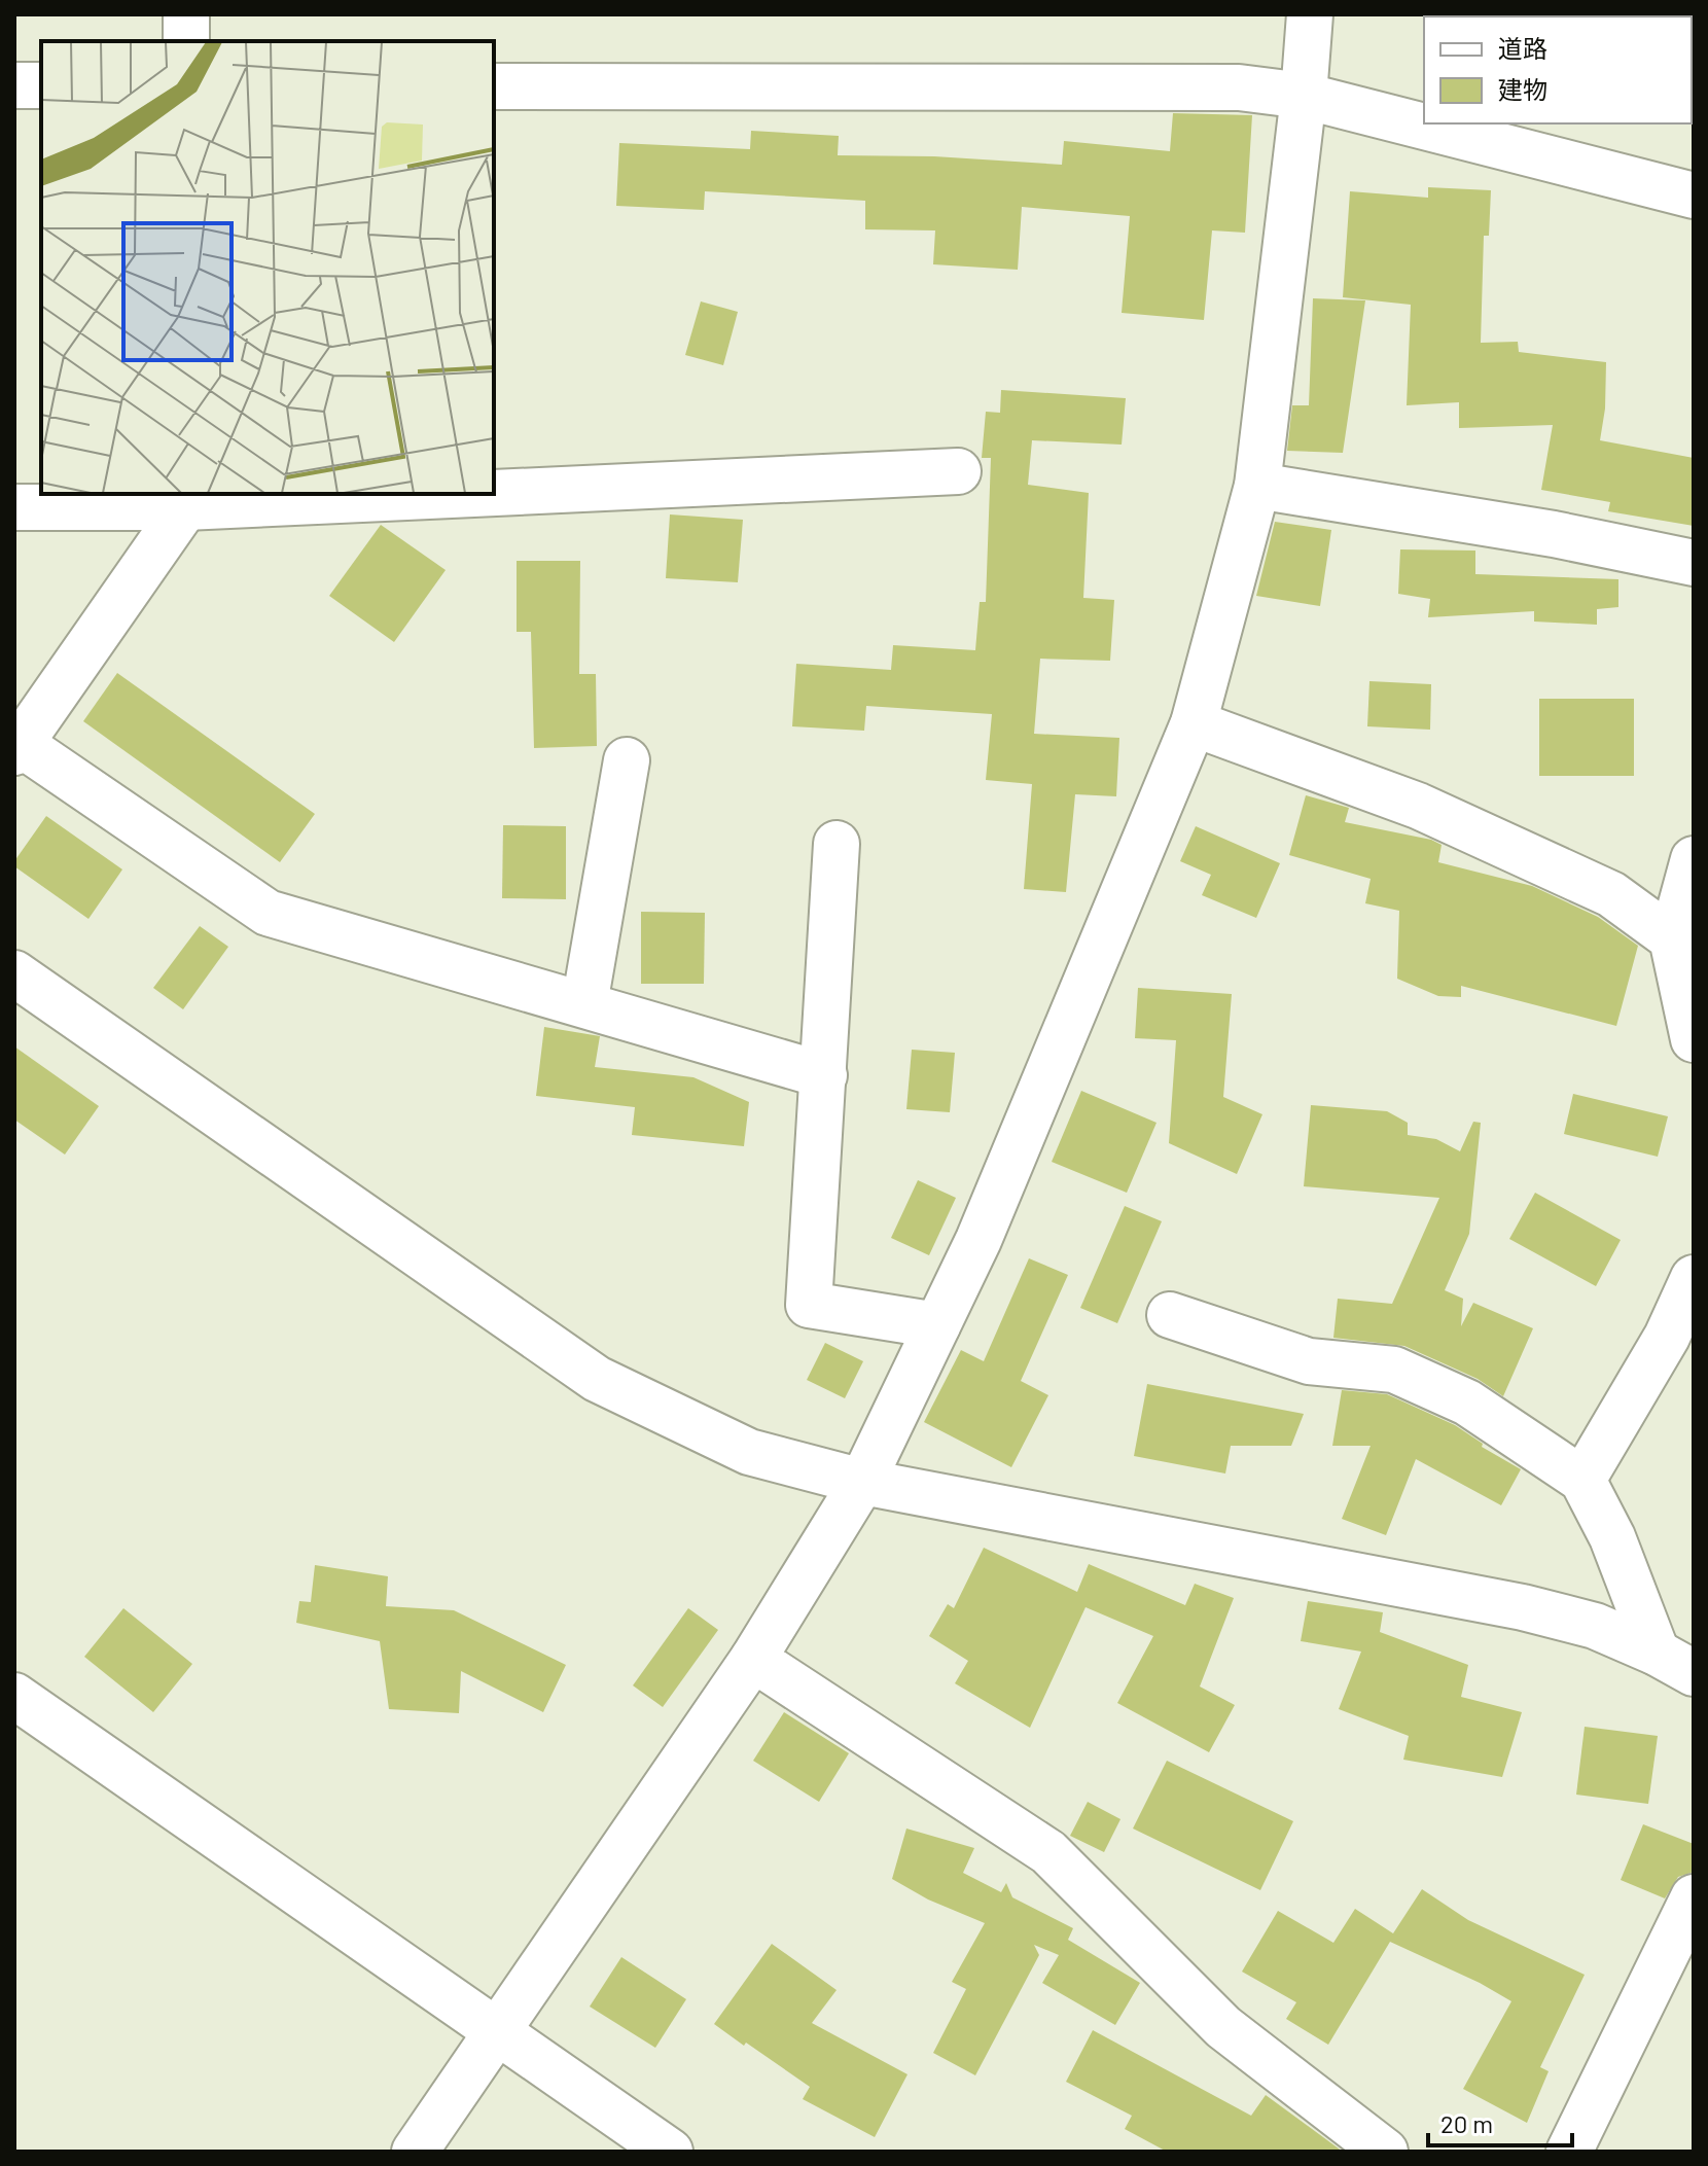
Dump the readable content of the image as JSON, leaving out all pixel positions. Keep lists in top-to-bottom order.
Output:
{
  "legend": ["道路", "建物"],
  "scale_bar": "20 m"
}
